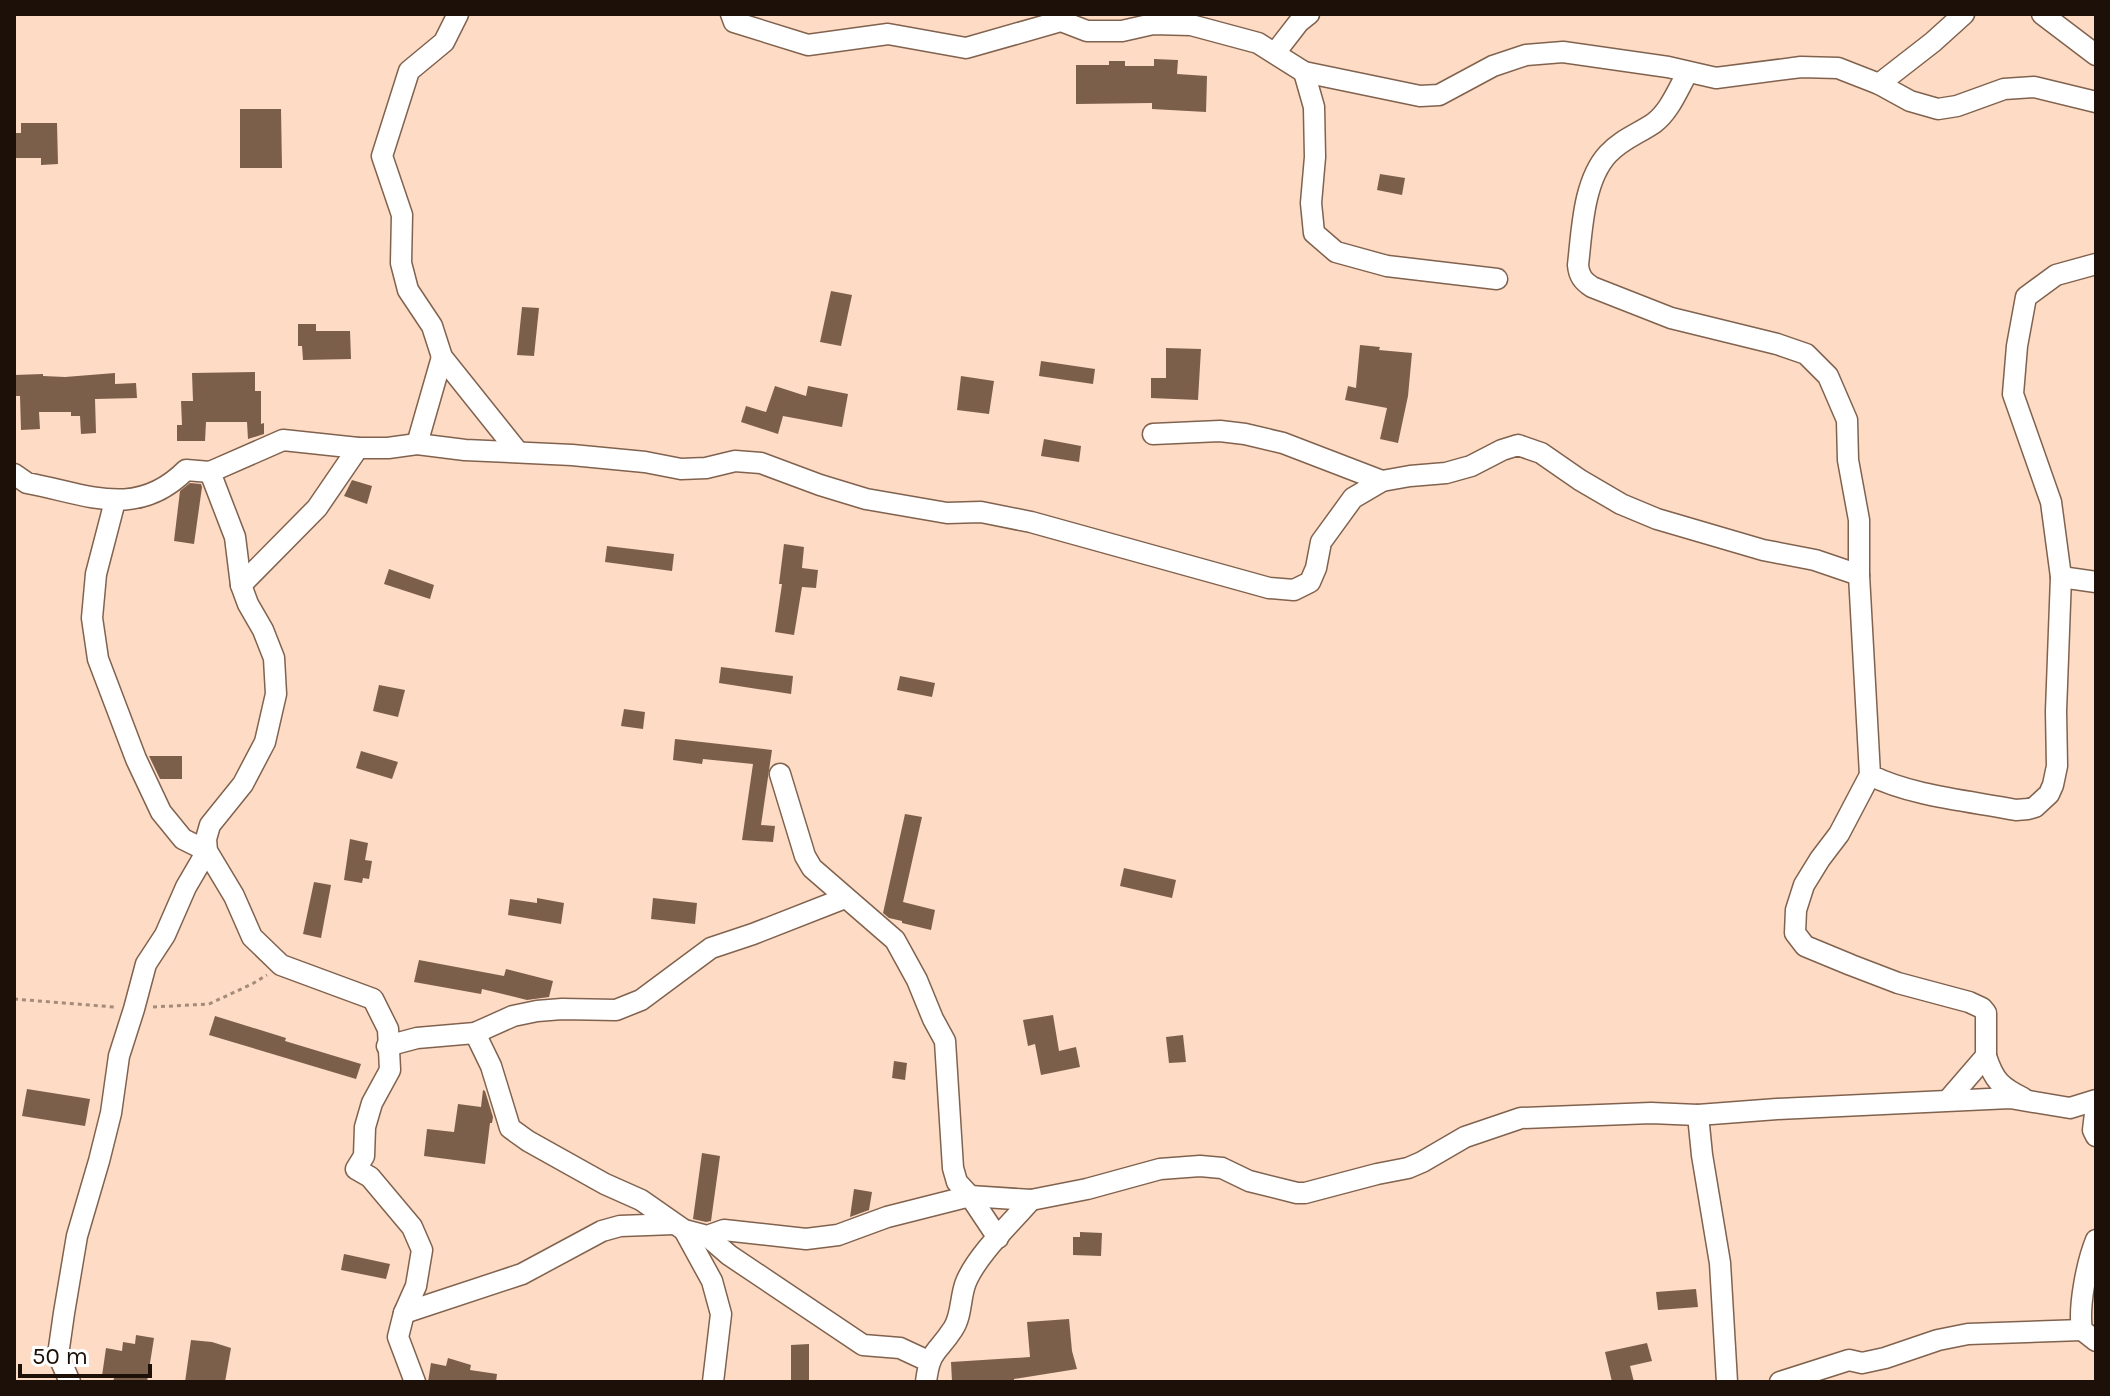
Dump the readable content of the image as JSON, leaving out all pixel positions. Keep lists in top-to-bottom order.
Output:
{
  "scale_bar": "50 m"
}
